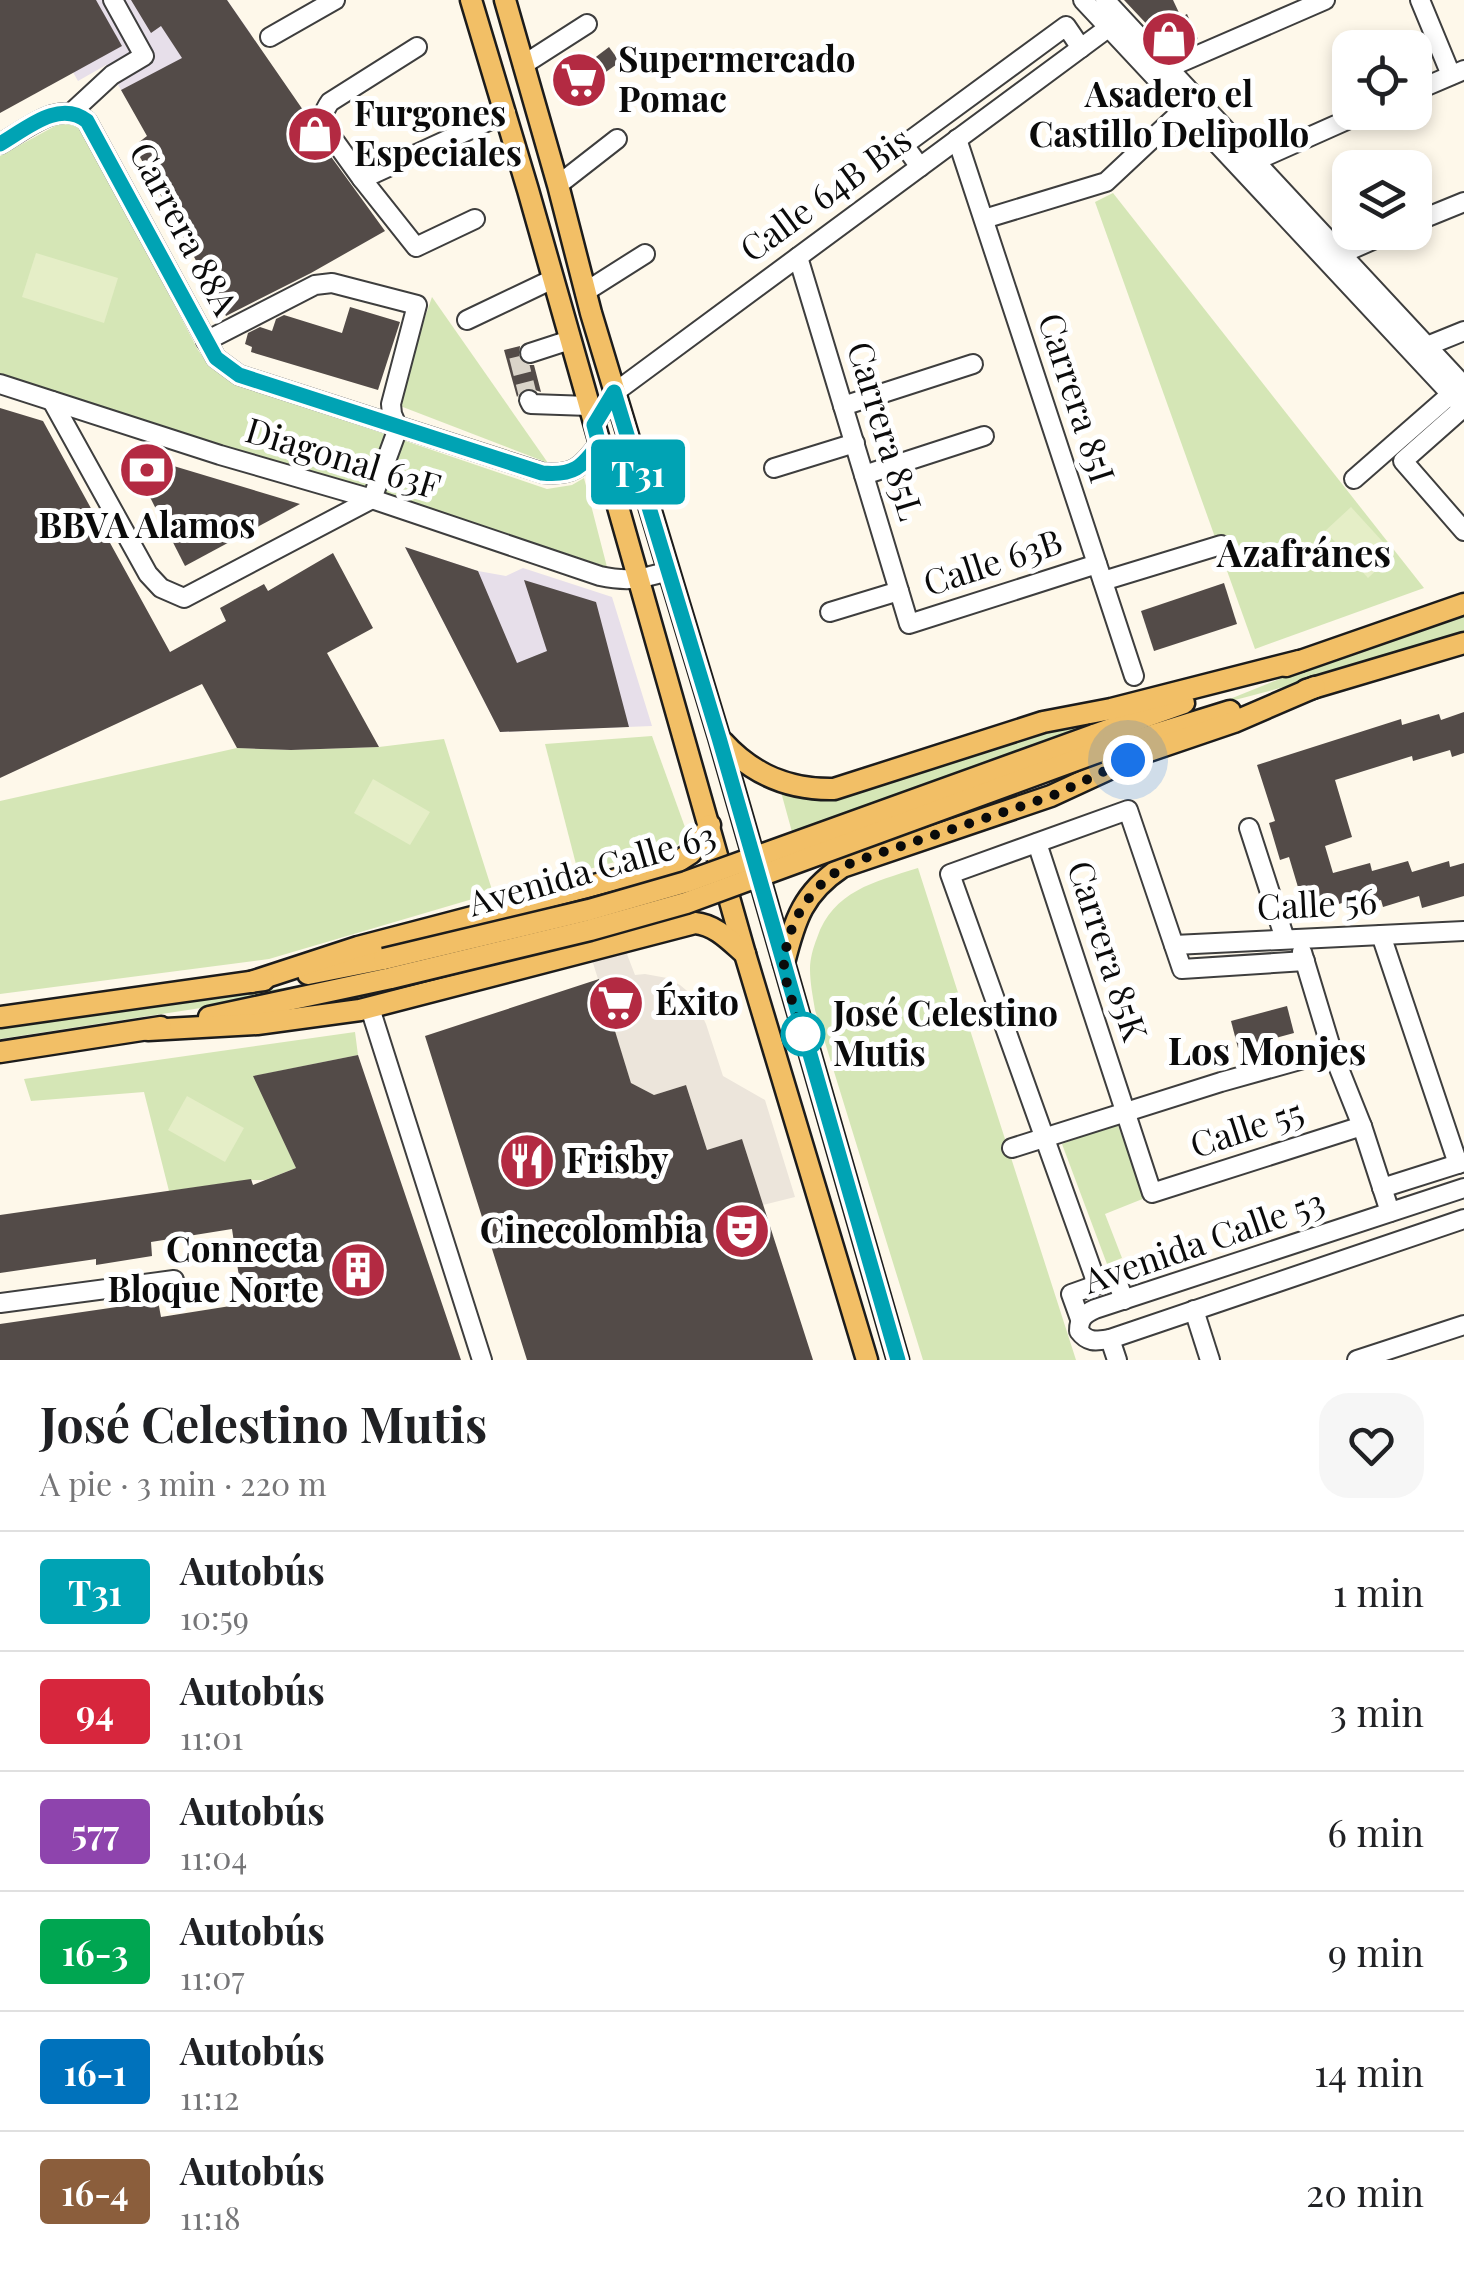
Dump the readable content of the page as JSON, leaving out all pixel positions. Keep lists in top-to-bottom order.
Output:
{
  "streets": {
    "main road": ["Avenida Calle 63"],
    "street": [
      "Calle 64B Bis",
      "Carrera 88A",
      "Carrera 85I",
      "Carrera 85L",
      "Diagonal 63F",
      "Calle 63B",
      "Calle 56",
      "Carrera 85K",
      "Calle 55",
      "Avenida Calle 53"
    ]
  },
  "crossings": [
    ["Calle 64B Bis", "Carrera 85I"],
    ["Calle 64B Bis", "Carrera 85L"],
    ["Calle 64B Bis", "Diagonal 63F"],
    ["Carrera 88A", "Diagonal 63F"],
    ["Carrera 85I", "Calle 63B"],
    ["Carrera 85L", "Calle 63B"],
    ["Carrera 85K", "Calle 55"]
  ],
  "districts": ["Azafránes", "Los Monjes"],
  "places": {
    "shop": ["Asadero el Castillo Delipollo", "Furgones Especiales"],
    "supermarket": ["Supermercado Pomac", "Éxito"],
    "bank": ["BBVA Alamos"],
    "other": ["José Celestino Mutis"],
    "restaurant": ["Frisby"],
    "theatre": ["Cinecolombia"],
    "building": ["Connecta Bloque Norte"]
  },
  "lines": ["bus line T31"],
  "page": {
    "on_map": "T31",
    "heading": ["José Celestino Mutis", "A pie · 3 min · 220 m"],
    "list": [
      {
        "mark": "T31",
        "name": "Autobús",
        "note": "10:59",
        "value": "1 min"
      },
      {
        "mark": "94",
        "name": "Autobús",
        "note": "11:01",
        "value": "3 min"
      },
      {
        "mark": "577",
        "name": "Autobús",
        "note": "11:04",
        "value": "6 min"
      },
      {
        "mark": "16-3",
        "name": "Autobús",
        "note": "11:07",
        "value": "9 min"
      },
      {
        "mark": "16-1",
        "name": "Autobús",
        "note": "11:12",
        "value": "14 min"
      },
      {
        "mark": "16-4",
        "name": "Autobús",
        "note": "11:18",
        "value": "20 min"
      }
    ]
  }
}
